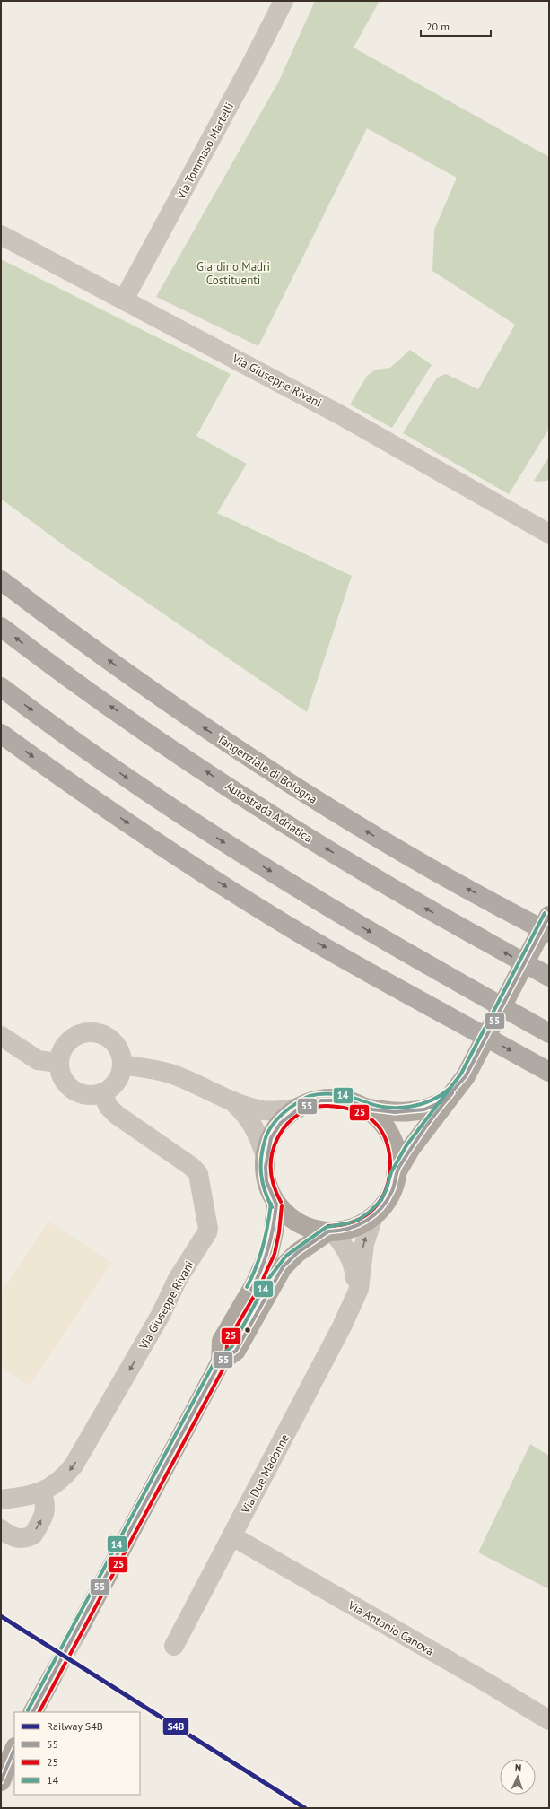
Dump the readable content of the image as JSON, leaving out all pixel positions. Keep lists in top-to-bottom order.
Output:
{
  "streets": {
    "highway": ["Tangenziale di Bologna", "Autostrada Adriatica"],
    "street": [
      "Via Tommaso Martelli",
      "Via Giuseppe Rivani",
      "Via Due Madonne",
      "Via Antonio Canova"
    ]
  },
  "crossings": [
    ["Via Tommaso Martelli", "Via Giuseppe Rivani"],
    ["Via Due Madonne", "Via Antonio Canova"]
  ],
  "parks": ["Giardino Madri Costituenti"],
  "lines": [
    "transit line 14",
    "transit line 55",
    "transit line 25",
    "rail line S4B"
  ],
  "legend": [
    "Railway S4B",
    "55",
    "25",
    "14"
  ],
  "scale_bar": "20 m",
  "north": "top"
}
